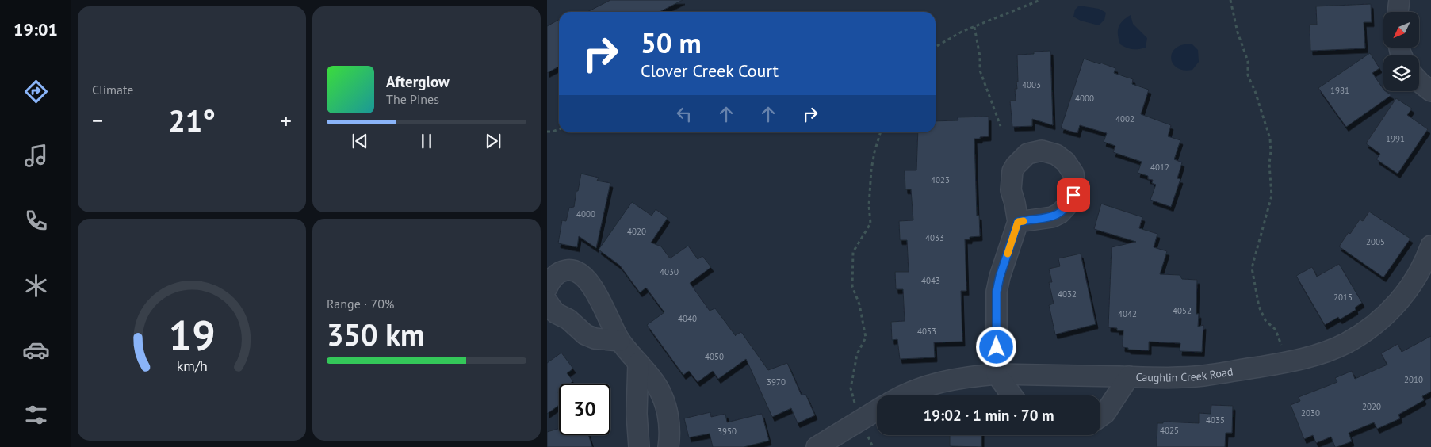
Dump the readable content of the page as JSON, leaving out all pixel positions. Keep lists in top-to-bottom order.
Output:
{
  "streets": {
    "street": ["Caughlin Creek Road"]
  },
  "house_numbers": [
    "4003",
    "1981",
    "4000",
    "4002",
    "1991",
    "4012",
    "4023",
    "4000",
    "4020",
    "4033",
    "2005",
    "4030",
    "4043",
    "4032",
    "2015",
    "4052",
    "4042",
    "4040",
    "4053",
    "4050",
    "2010",
    "3970",
    "2020",
    "2030",
    "4035",
    "4025",
    "3950"
  ],
  "north": "bottom left",
  "page": {
    "tabs": "19:01",
    "tile": [
      "Climate",
      ["Range · 70%", "350 km"]
    ],
    "turn": ["50 m", "Clover Creek Court"],
    "song": ["Afterglow", "The Pines"],
    "heat": ["−", "21°", "+"],
    "limit": "30",
    "trip": "19:02 · 1 min · 70 m",
    "gauge": ["19", "km/h"]
  }
}
